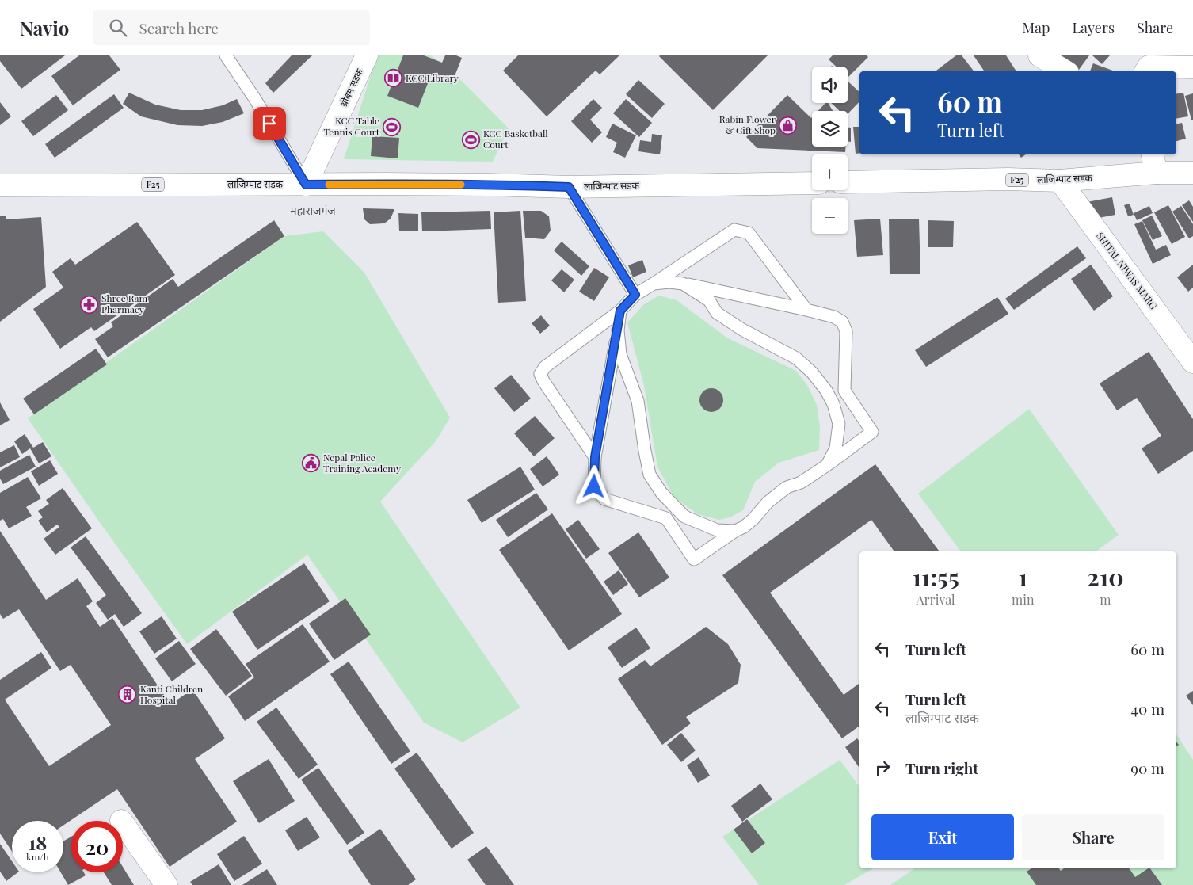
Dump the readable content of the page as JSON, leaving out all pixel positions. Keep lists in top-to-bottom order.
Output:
{
  "streets": {
    "main road": [
      "थ्रीबम सडक",
      "लाजिम्पाट सडक",
      "F25",
      "SHITAL NIWAS MARG"
    ]
  },
  "crossings": [
    ["थ्रीबम सडक", "लाजिम्पाट सडक"],
    ["लाजिम्पाट सडक", "SHITAL NIWAS MARG"]
  ],
  "districts": ["महाराजगंज"],
  "places": {
    "library": ["KCC Library"],
    "shop": ["Rabin Flower & Gift Shop"],
    "sports": ["KCC Table Tennis Court", "KCC Basketball Court"],
    "pharmacy": ["Shree Ram Pharmacy"],
    "public building": ["Nepal Police Training Academy"],
    "building": ["Kanti Children Hospital"]
  },
  "page": {
    "header": "Navio",
    "search": "Search here",
    "nav": ["Map", "Layers", "Share"],
    "map_buttons": ["+", "−"],
    "turn": ["60 m", "Turn left"],
    "eta": [
      "11:55",
      "Arrival",
      "1",
      "min",
      "210",
      "m"
    ],
    "list": [
      {
        "name": "Turn left",
        "value": "60 m"
      },
      {
        "name": "Turn left",
        "note": "लाजिम्पाट सडक",
        "value": "40 m"
      },
      {
        "name": "Turn right",
        "value": "90 m"
      }
    ],
    "buttons": ["Exit", "Share"],
    "speed": "18 km/h",
    "limit": "20"
  }
}
